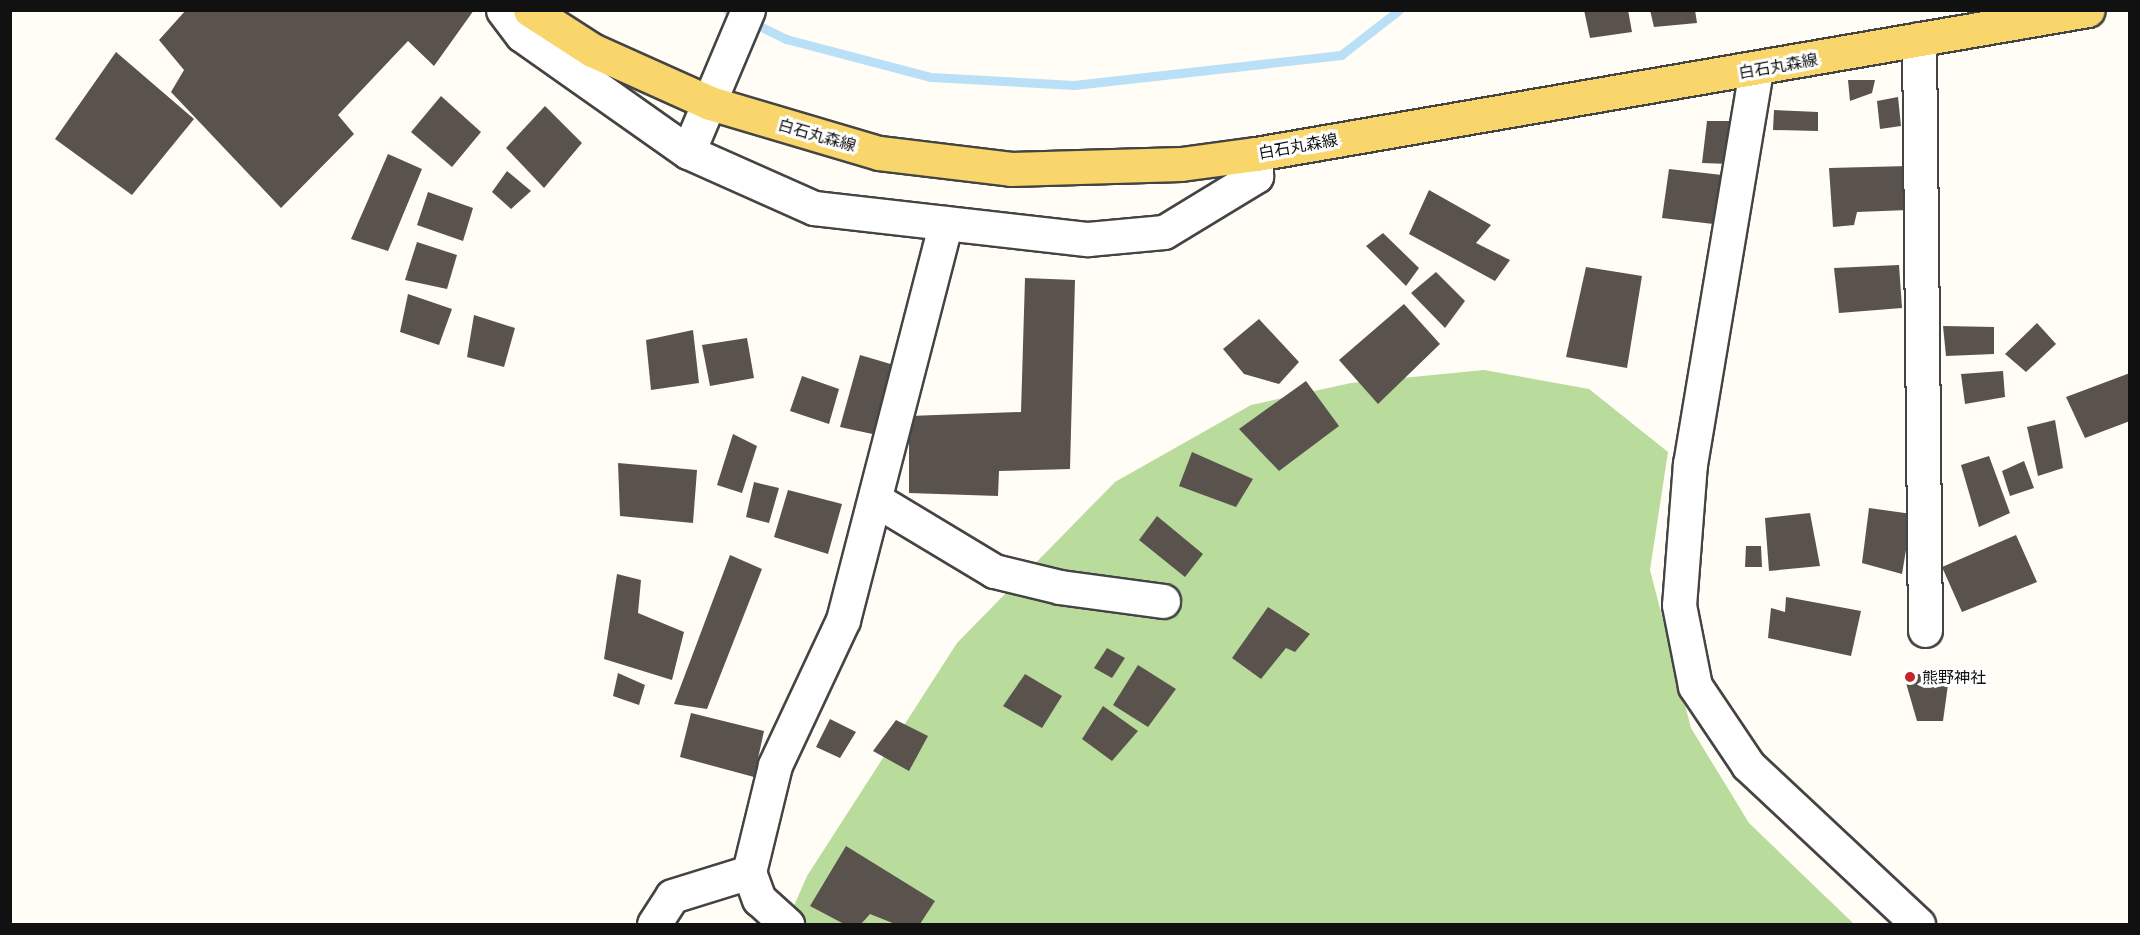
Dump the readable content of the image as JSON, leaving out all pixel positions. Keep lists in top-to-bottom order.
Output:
{
  "streets": {
    "main road": ["白石丸森線"]
  },
  "places": ["熊野神社"]
}
